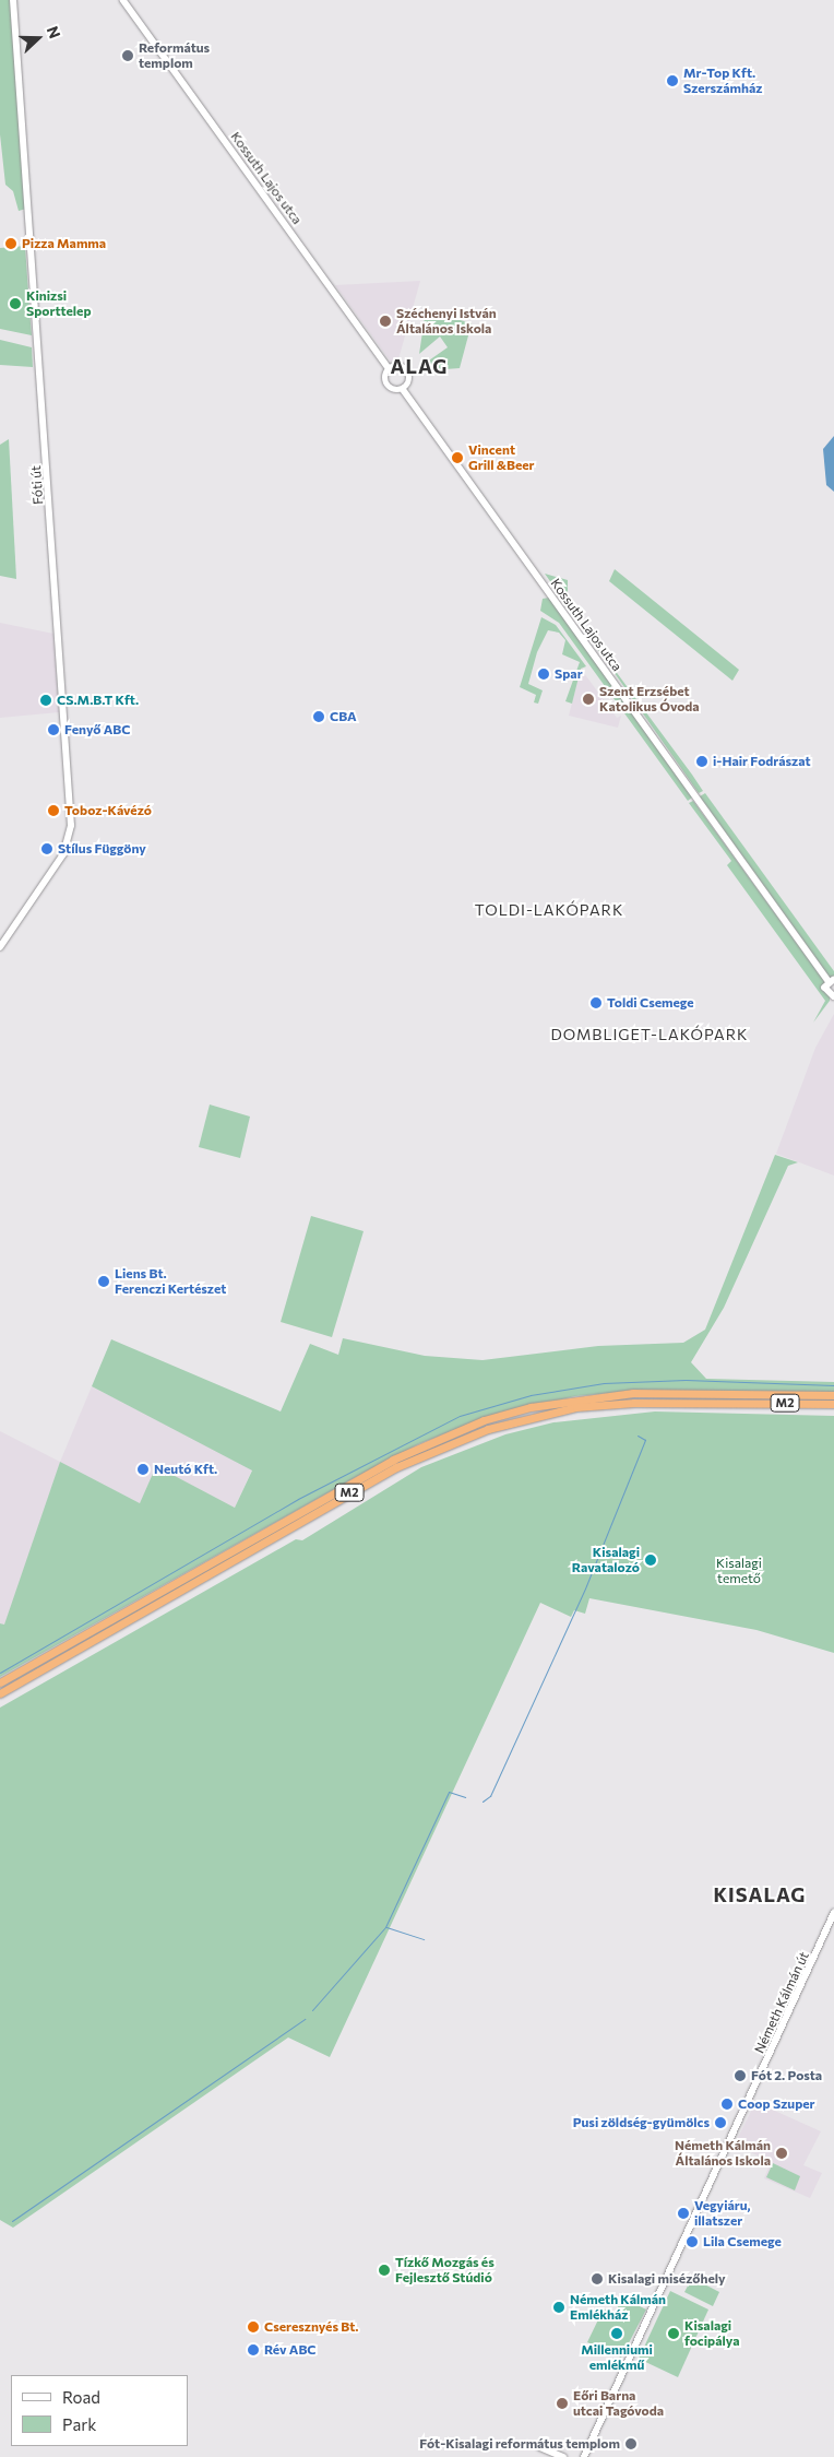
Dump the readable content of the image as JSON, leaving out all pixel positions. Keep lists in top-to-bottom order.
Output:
{
  "streets": {
    "highway": ["M2"],
    "street": ["Kossuth Lajos utca", "Fóti út", "Németh Kálmán út"]
  },
  "districts": [
    "ALAG",
    "TOLDI-LAKÓPARK",
    "DOMBLIGET-LAKÓPARK",
    "KISALAG"
  ],
  "parks": ["Kisalagi temető"],
  "places": [
    "Református templom",
    "Mr-Top Kft. Szerszámház",
    "Pizza Mamma",
    "Kinizsi Sporttelep",
    "Széchenyi István Általános Iskola",
    "Vincent Grill &Beer",
    "Spar",
    "Szent Erzsébet Katolikus Óvoda",
    "CS.M.B.T Kft.",
    "CBA",
    "Fenyő ABC",
    "i-Hair Fodrászat",
    "Toboz-Kávézó",
    "Stílus Függöny",
    "Toldi Csemege",
    "Liens Bt. Ferenczi Kertészet",
    "Neutó Kft.",
    "Kisalagi Ravatalozó",
    "Fót 2. Posta",
    "Coop Szuper",
    "Pusi zöldség-gyümölcs",
    "Németh Kálmán Általános Iskola",
    "Vegyiáru, illatszer",
    "Lila Csemege",
    "Tízkő Mozgás és Fejlesztő Stúdió",
    "Kisalagi misézőhely",
    "Németh Kálmán Emlékház",
    "Cseresznyés Bt.",
    "Millenniumi emlékmű",
    "Kisalagi focipálya",
    "Rév ABC",
    "Eőri Barna utcai Tagóvoda",
    "Fót-Kisalagi református templom"
  ],
  "legend": ["Road", "Park"],
  "north": "right"
}
